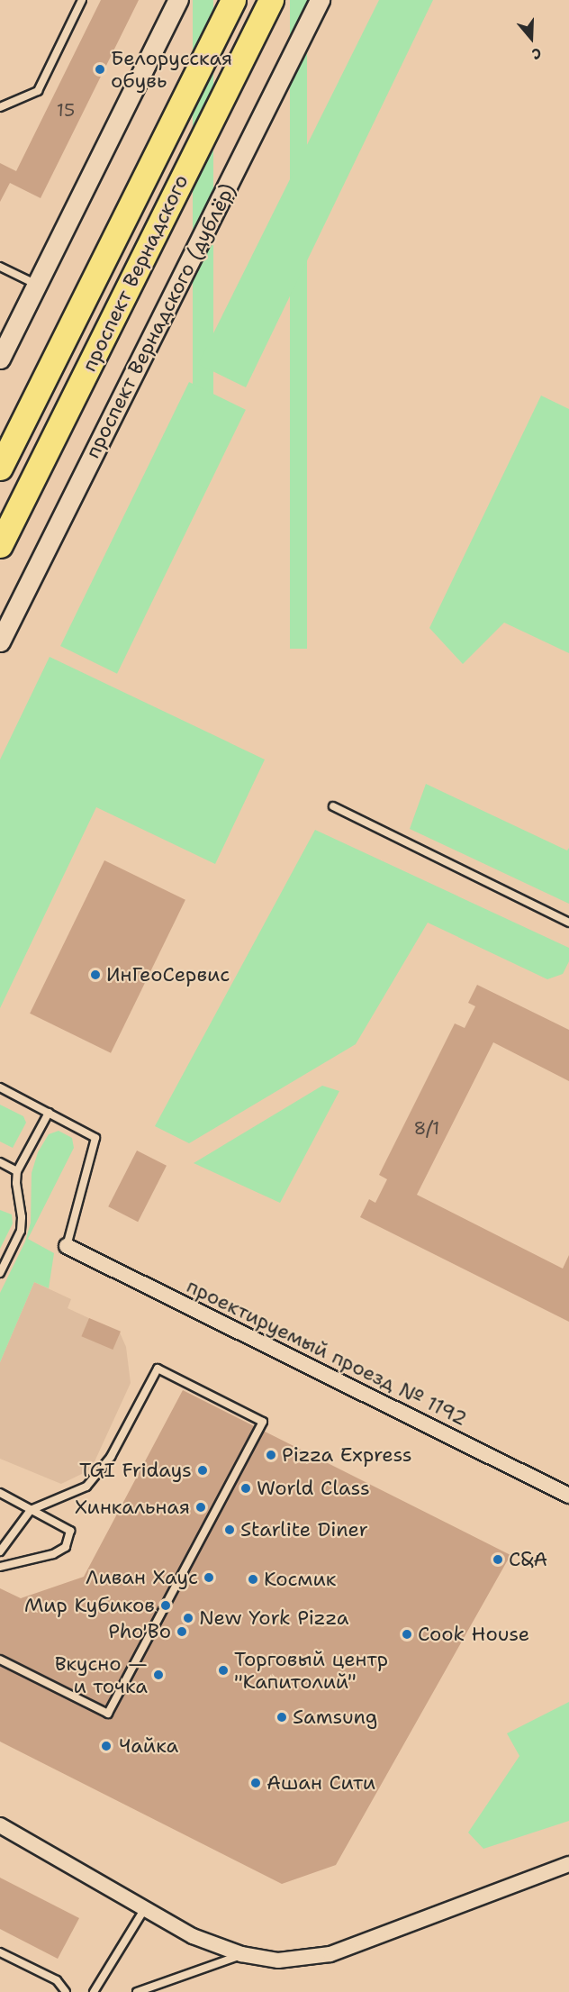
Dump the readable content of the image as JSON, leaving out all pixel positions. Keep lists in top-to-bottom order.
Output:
{
  "streets": {
    "main road": ["проспект Вернадского"],
    "street": ["проспект Вернадского (дублёр)", "проектируемый проезд № 1192"]
  },
  "places": [
    "Белорусская обувь",
    "ИнГеоСервис",
    "Pizza Express",
    "TGI Fridays",
    "World Class",
    "Хинкальная",
    "Starlite Diner",
    "C&A",
    "Ливан Хаус",
    "Космик",
    "Мир Кубиков",
    "New York Pizza",
    "Pho'Bo",
    "Cook House",
    "Торговый центр \"Капитолий\"",
    "Вкусно — и точка",
    "Samsung",
    "Чайка",
    "Ашан Сити"
  ],
  "house_numbers": ["15", "8/1"],
  "north": "bottom"
}
